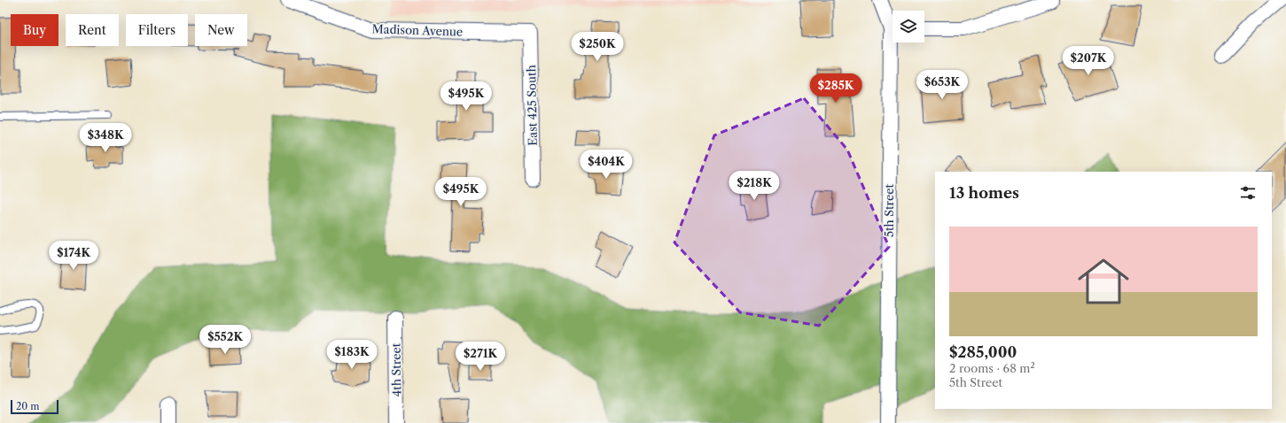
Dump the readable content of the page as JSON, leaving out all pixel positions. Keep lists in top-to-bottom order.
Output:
{
  "streets": {
    "street": [
      "Madison Avenue",
      "East 425 South",
      "5th Street",
      "4th Street"
    ]
  },
  "crossings": [
    ["Madison Avenue", "East 425 South"]
  ],
  "scale_bar": "20 m",
  "page": {
    "chip": [
      "Buy",
      "Rent",
      "Filters",
      "New"
    ],
    "price": [
      "$250K",
      "$207K",
      "$653K",
      "$285K",
      "$495K",
      "$348K",
      "$404K",
      "$218K",
      "$495K",
      "$174K",
      "$552K",
      "$183K",
      "$271K"
    ],
    "heading": "13 homes",
    "list": [
      {
        "name": "$285,000",
        "note": "2 rooms · 68 m² · 5th Street"
      }
    ],
    "scale": "20 m"
  }
}
